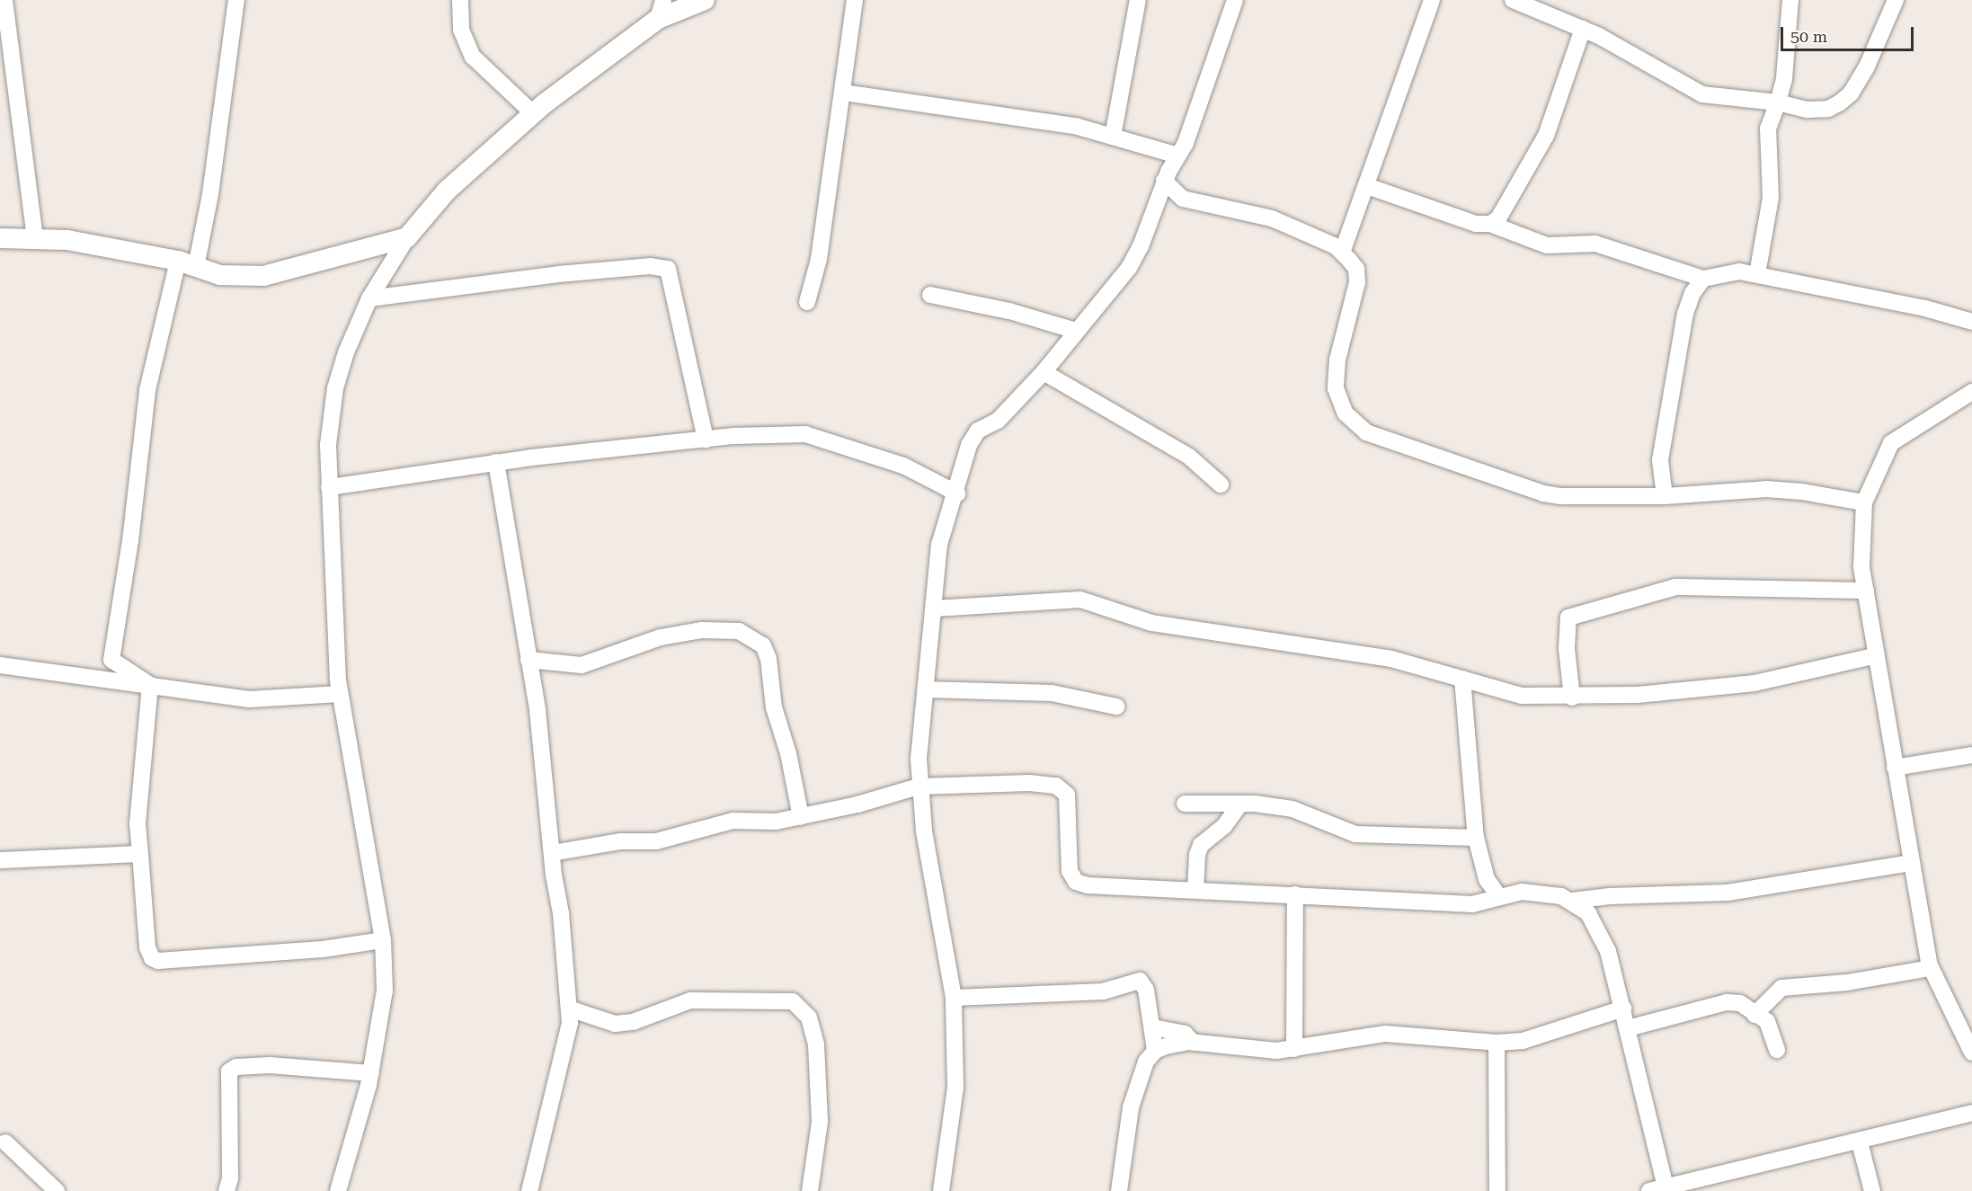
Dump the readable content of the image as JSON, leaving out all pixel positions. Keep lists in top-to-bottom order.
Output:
{
  "scale_bar": "50 m"
}
